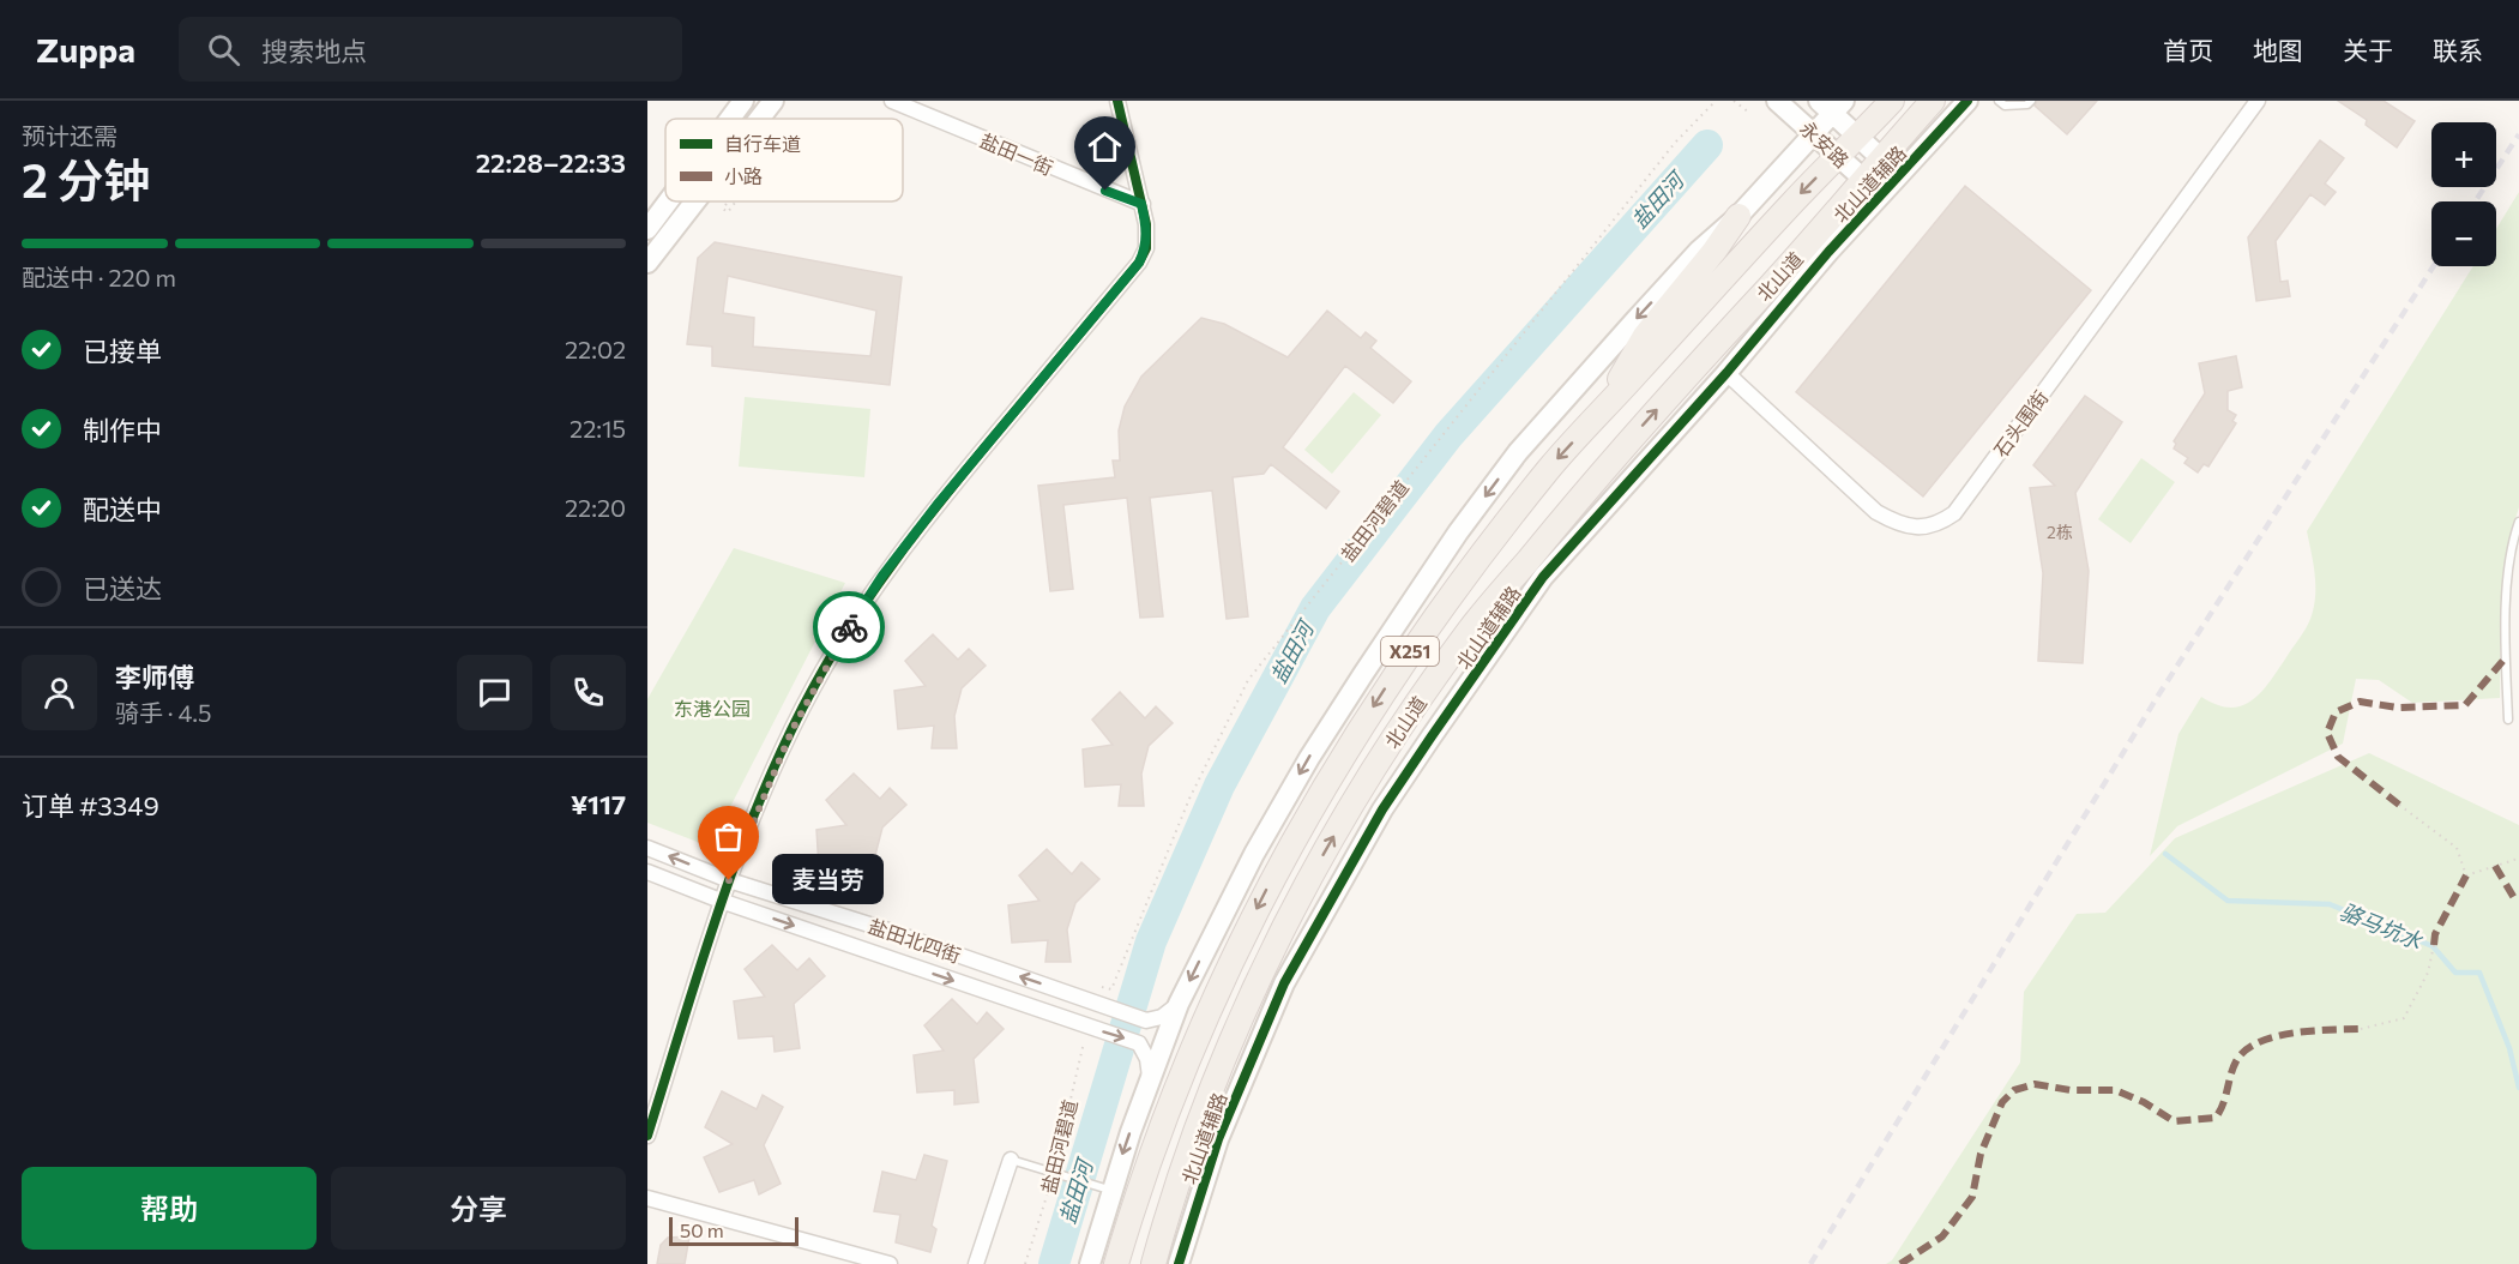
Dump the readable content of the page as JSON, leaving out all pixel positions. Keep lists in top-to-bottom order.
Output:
{
  "streets": {
    "main road": ["北山道", "X251"],
    "street": [
      "永安路",
      "盐田一街",
      "北山道辅路",
      "石头围街",
      "盐田北四街"
    ],
    "path": ["盐田河碧道"]
  },
  "crossings": [
    ["永安路", "北山道辅路"],
    ["永安路", "北山道"],
    ["北山道辅路", "北山道"],
    ["北山道辅路", "石头围街"],
    ["盐田河碧道", "盐田北四街"]
  ],
  "water": ["盐田河", "骆马坑水"],
  "parks": ["东港公园"],
  "places": ["麦当劳"],
  "house_numbers": ["2栋"],
  "legend": ["自行车道", "小路"],
  "scale_bar": "50 m",
  "page": {
    "header": "Zuppa",
    "search": "搜索地点",
    "nav": [
      "首页",
      "地图",
      "关于",
      "联系"
    ],
    "heading": ["2 分钟", "预计还需", "22:28–22:33"],
    "panel": [
      "李师傅",
      "骑手 · 4.5",
      "订单 #3349",
      "¥117"
    ],
    "map_buttons": ["+", "−"],
    "bar": "配送中 · 220 m",
    "list": [
      ["已接单", "22:02"],
      ["制作中", "22:15"],
      ["配送中", "22:20"],
      "已送达"
    ],
    "bubble": "麦当劳",
    "buttons": ["帮助", "分享"],
    "scale": "50 m"
  }
}
